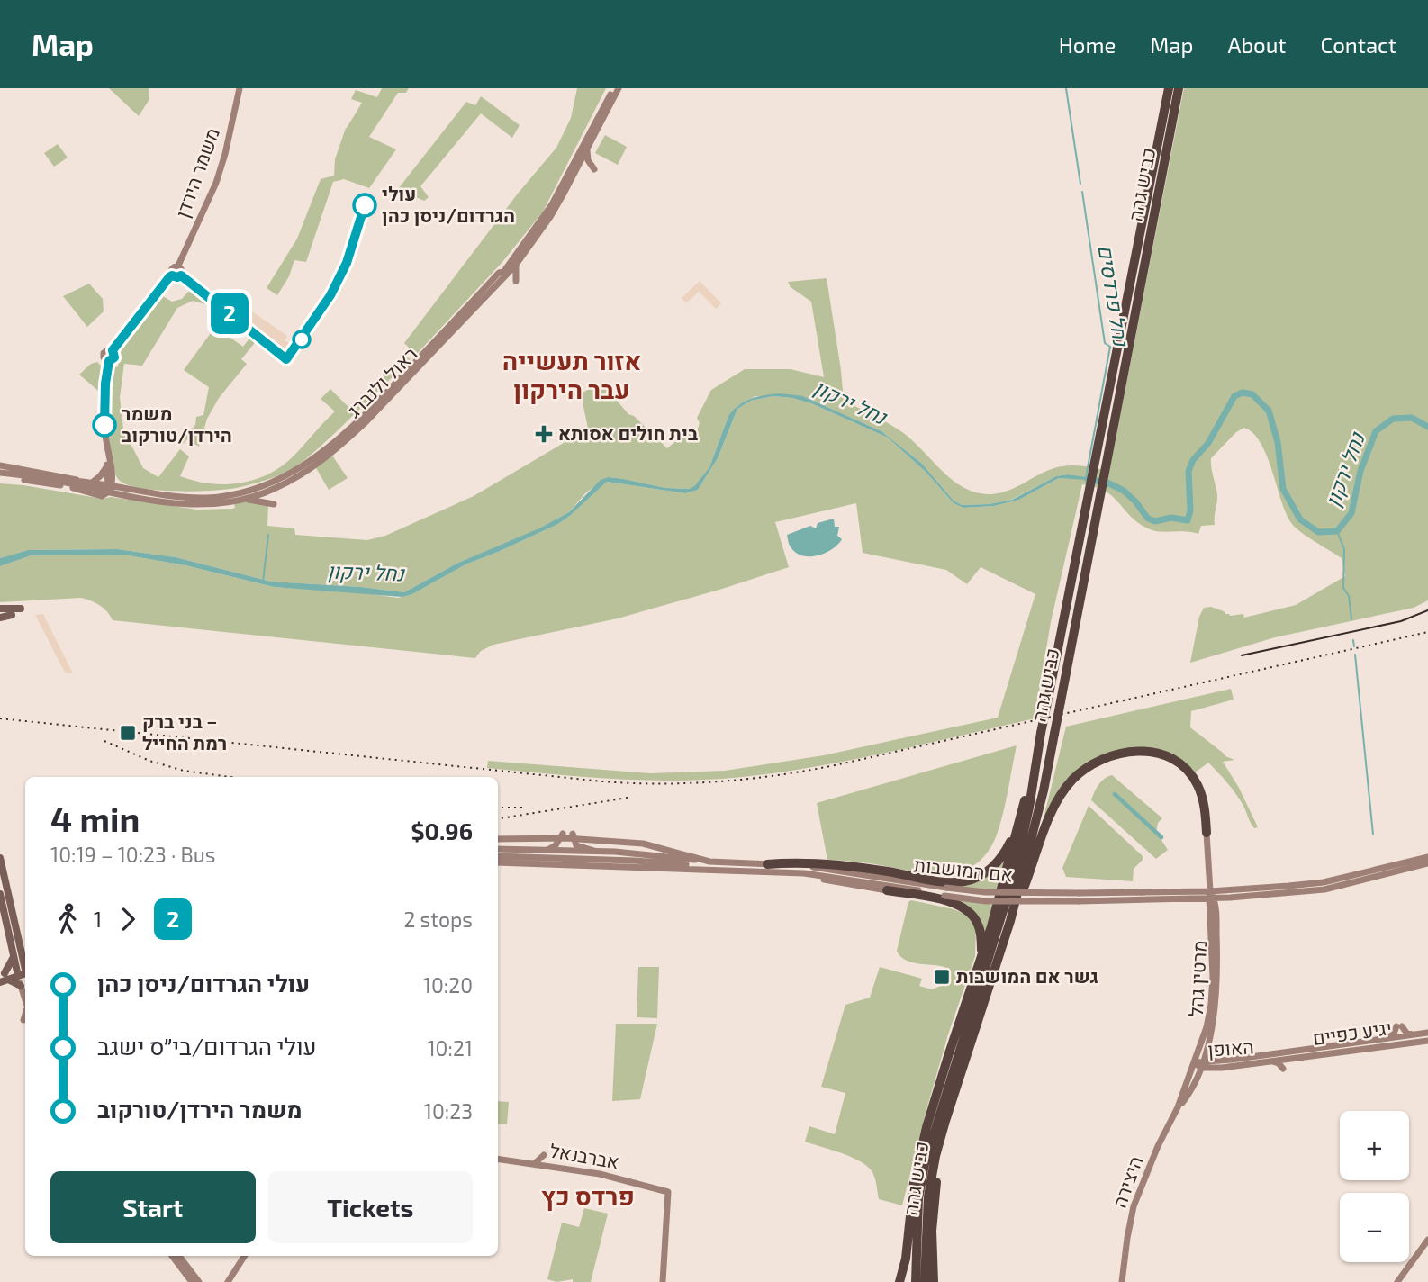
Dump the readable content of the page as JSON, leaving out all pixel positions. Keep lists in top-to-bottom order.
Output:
{
  "streets": {
    "highway": ["כביש גהה"],
    "street": [
      "משמר הירדן",
      "ראול ולנברג",
      "אם המושבות",
      "מרטין גהל",
      "יגיע כפיים",
      "האופן",
      "אברבנאל",
      "היצירה"
    ]
  },
  "crossings": [
    ["אם המושבות", "מרטין גהל"],
    ["מרטין גהל", "האופן"],
    ["מרטין גהל", "היצירה"],
    ["יגיע כפיים", "האופן"],
    ["האופן", "היצירה"]
  ],
  "districts": ["אזור תעשייה עבר הירקון", "פרדס כץ"],
  "water": ["נחל פרדסים", "נחל ירקון"],
  "places": {
    "other": ["עולי הגרדום/ניסן כהן", "משמר הירדן/טורקוב"],
    "health": ["בית חולים אסותא"],
    "transit": ["בני ברק – רמת החייל", "גשר אם המושבות"]
  },
  "lines": ["bus line 2"],
  "page": {
    "header": "Map",
    "nav": [
      "Home",
      "Map",
      "About",
      "Contact"
    ],
    "on_map": "2",
    "heading": ["4 min", "10:19 – 10:23 · Bus", "$0.96"],
    "legs": ["1", "2", "2 stops"],
    "list": [
      {
        "name": "עולי הגרדום/ניסן כהן",
        "value": "10:20"
      },
      {
        "name": "עולי הגרדום/בי״ס ישגב",
        "value": "10:21"
      },
      {
        "name": "משמר הירדן/טורקוב",
        "value": "10:23"
      }
    ],
    "map_buttons": ["+", "−"],
    "buttons": ["Start", "Tickets"]
  }
}
